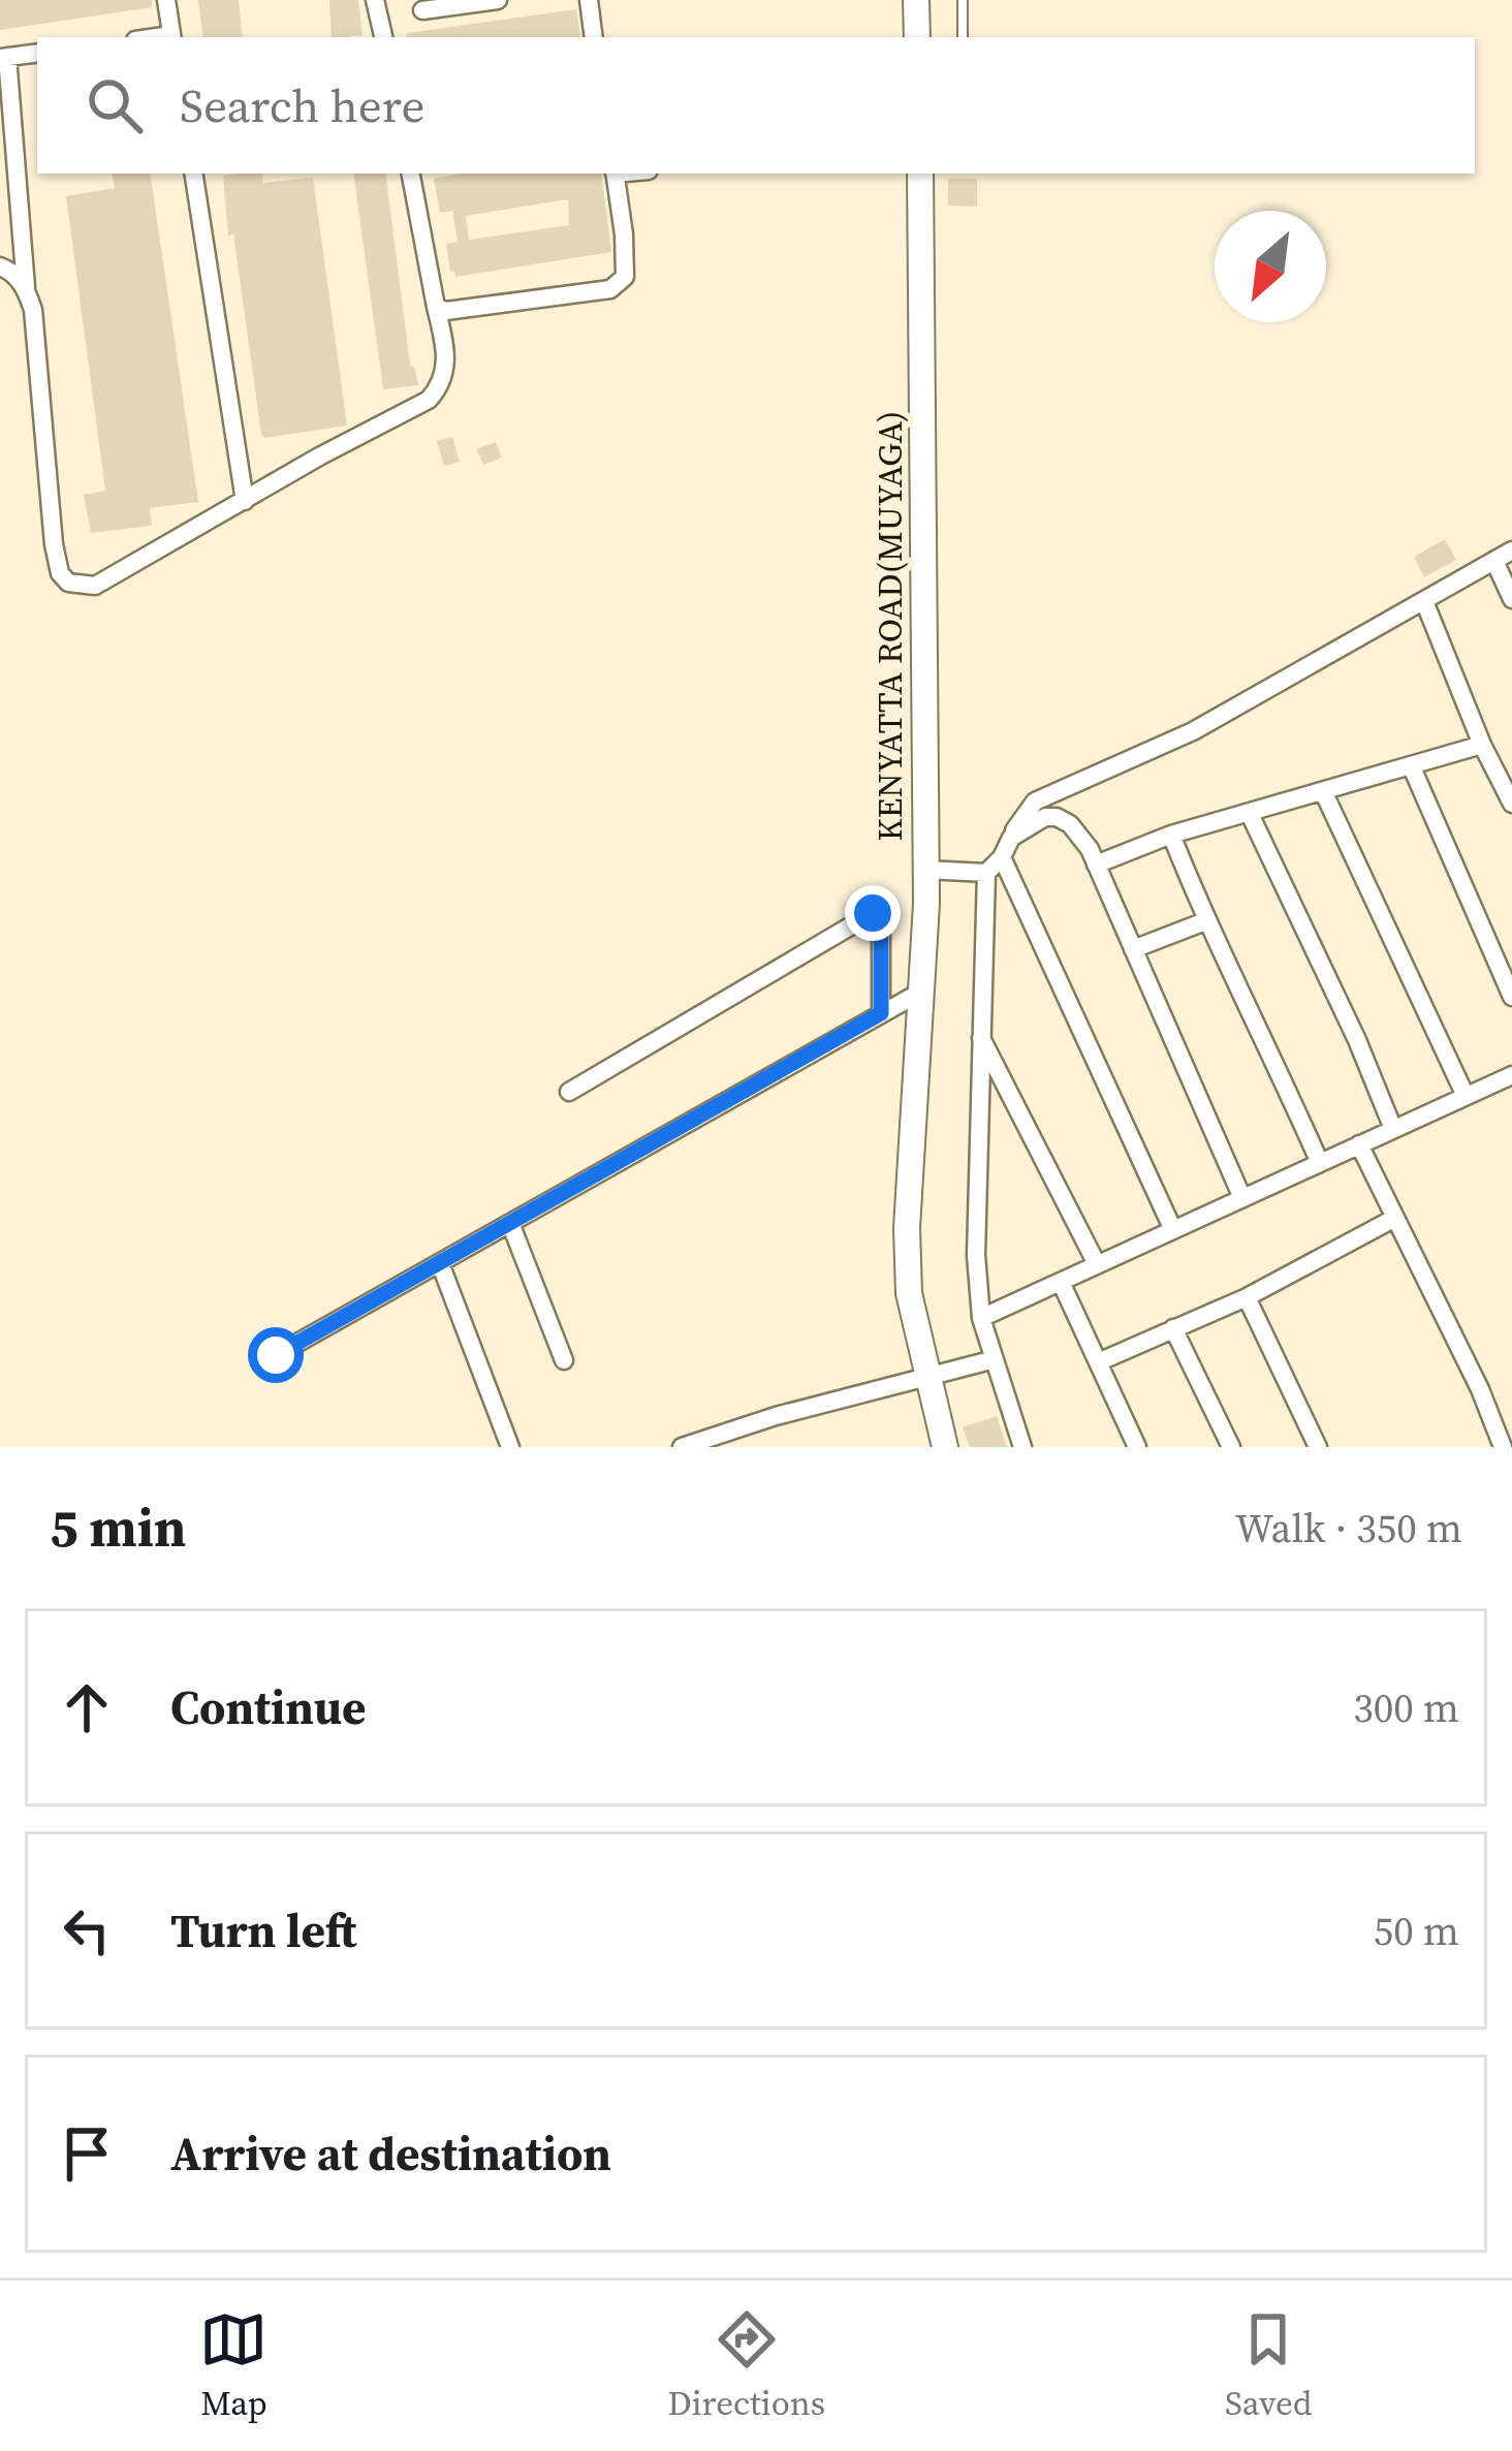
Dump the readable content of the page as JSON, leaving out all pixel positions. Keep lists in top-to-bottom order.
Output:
{
  "streets": {
    "main road": ["KENYATTA ROAD(MUYAGA)"]
  },
  "north": "bottom left",
  "page": {
    "search": "Search here",
    "heading": ["5 min", "Walk · 350 m"],
    "list": [
      ["Continue", "300 m"],
      ["Turn left", "50 m"],
      "Arrive at destination"
    ],
    "nav": ["Map", "Directions", "Saved"]
  }
}
